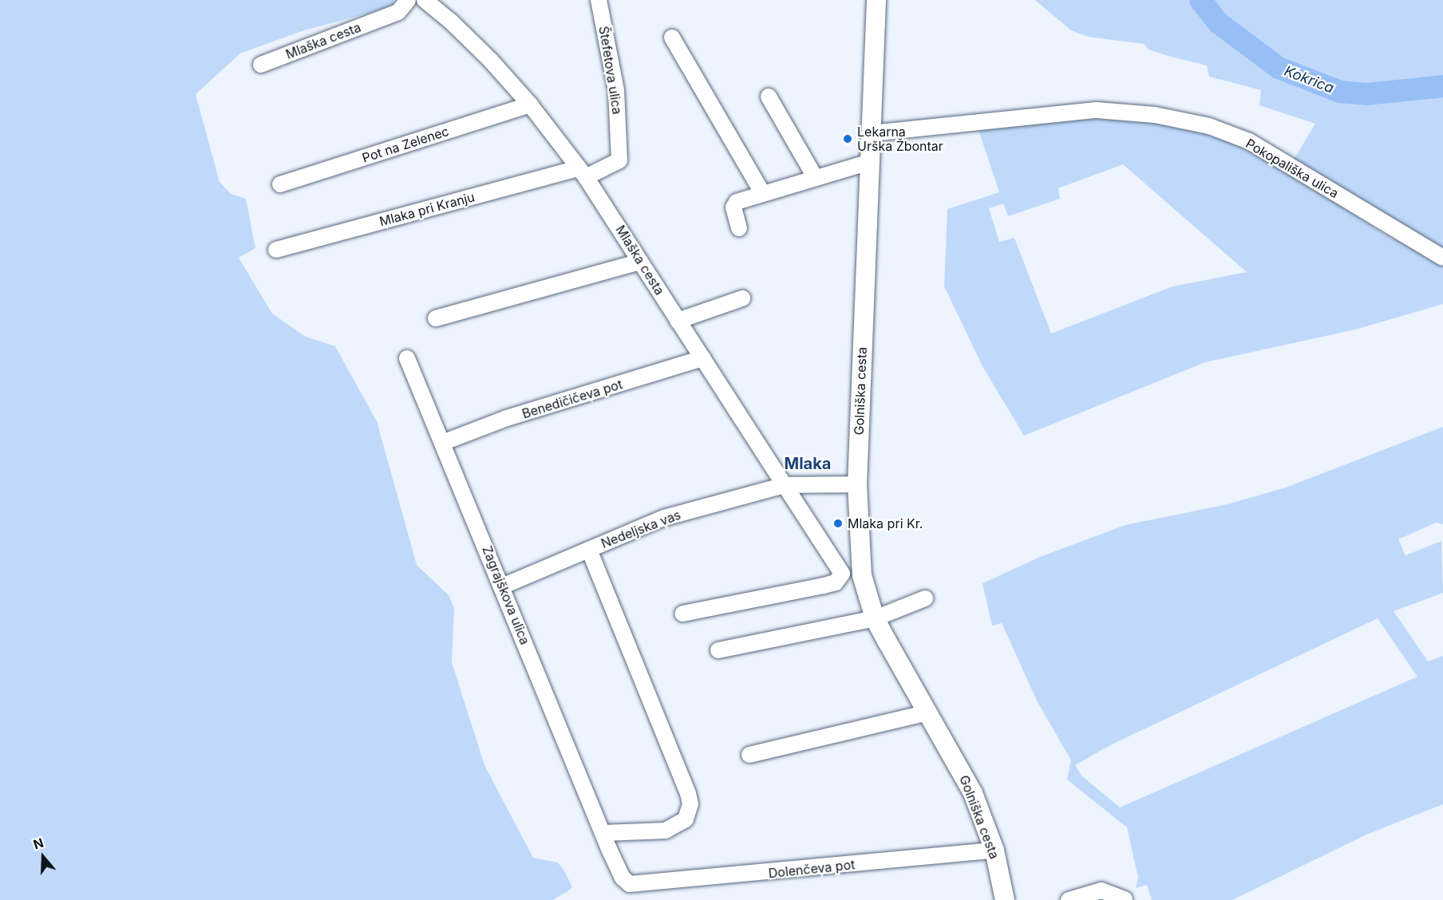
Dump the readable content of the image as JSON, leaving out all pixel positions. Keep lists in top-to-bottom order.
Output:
{
  "streets": {
    "main road": ["Golniška cesta"],
    "street": [
      "Mlaška cesta",
      "Štefetova ulica",
      "Pot na Zelenec",
      "Pokopališka ulica",
      "Mlaka pri Kranju",
      "Benedičičeva pot",
      "Nedeljska vas",
      "Zagrajškova ulica",
      "Dolenčeva pot"
    ]
  },
  "crossings": [
    ["Mlaška cesta", "Štefetova ulica"],
    ["Mlaška cesta", "Pot na Zelenec"],
    ["Mlaška cesta", "Mlaka pri Kranju"],
    ["Mlaška cesta", "Benedičičeva pot"],
    ["Mlaška cesta", "Nedeljska vas"],
    ["Štefetova ulica", "Mlaka pri Kranju"],
    ["Pokopališka ulica", "Golniška cesta"],
    ["Golniška cesta", "Dolenčeva pot"],
    ["Benedičičeva pot", "Zagrajškova ulica"],
    ["Nedeljska vas", "Zagrajškova ulica"],
    ["Zagrajškova ulica", "Dolenčeva pot"]
  ],
  "districts": ["Mlaka"],
  "water": ["Kokrica"],
  "places": ["Lekarna Urška Žbontar", "Mlaka pri Kr."],
  "north": "top"
}
